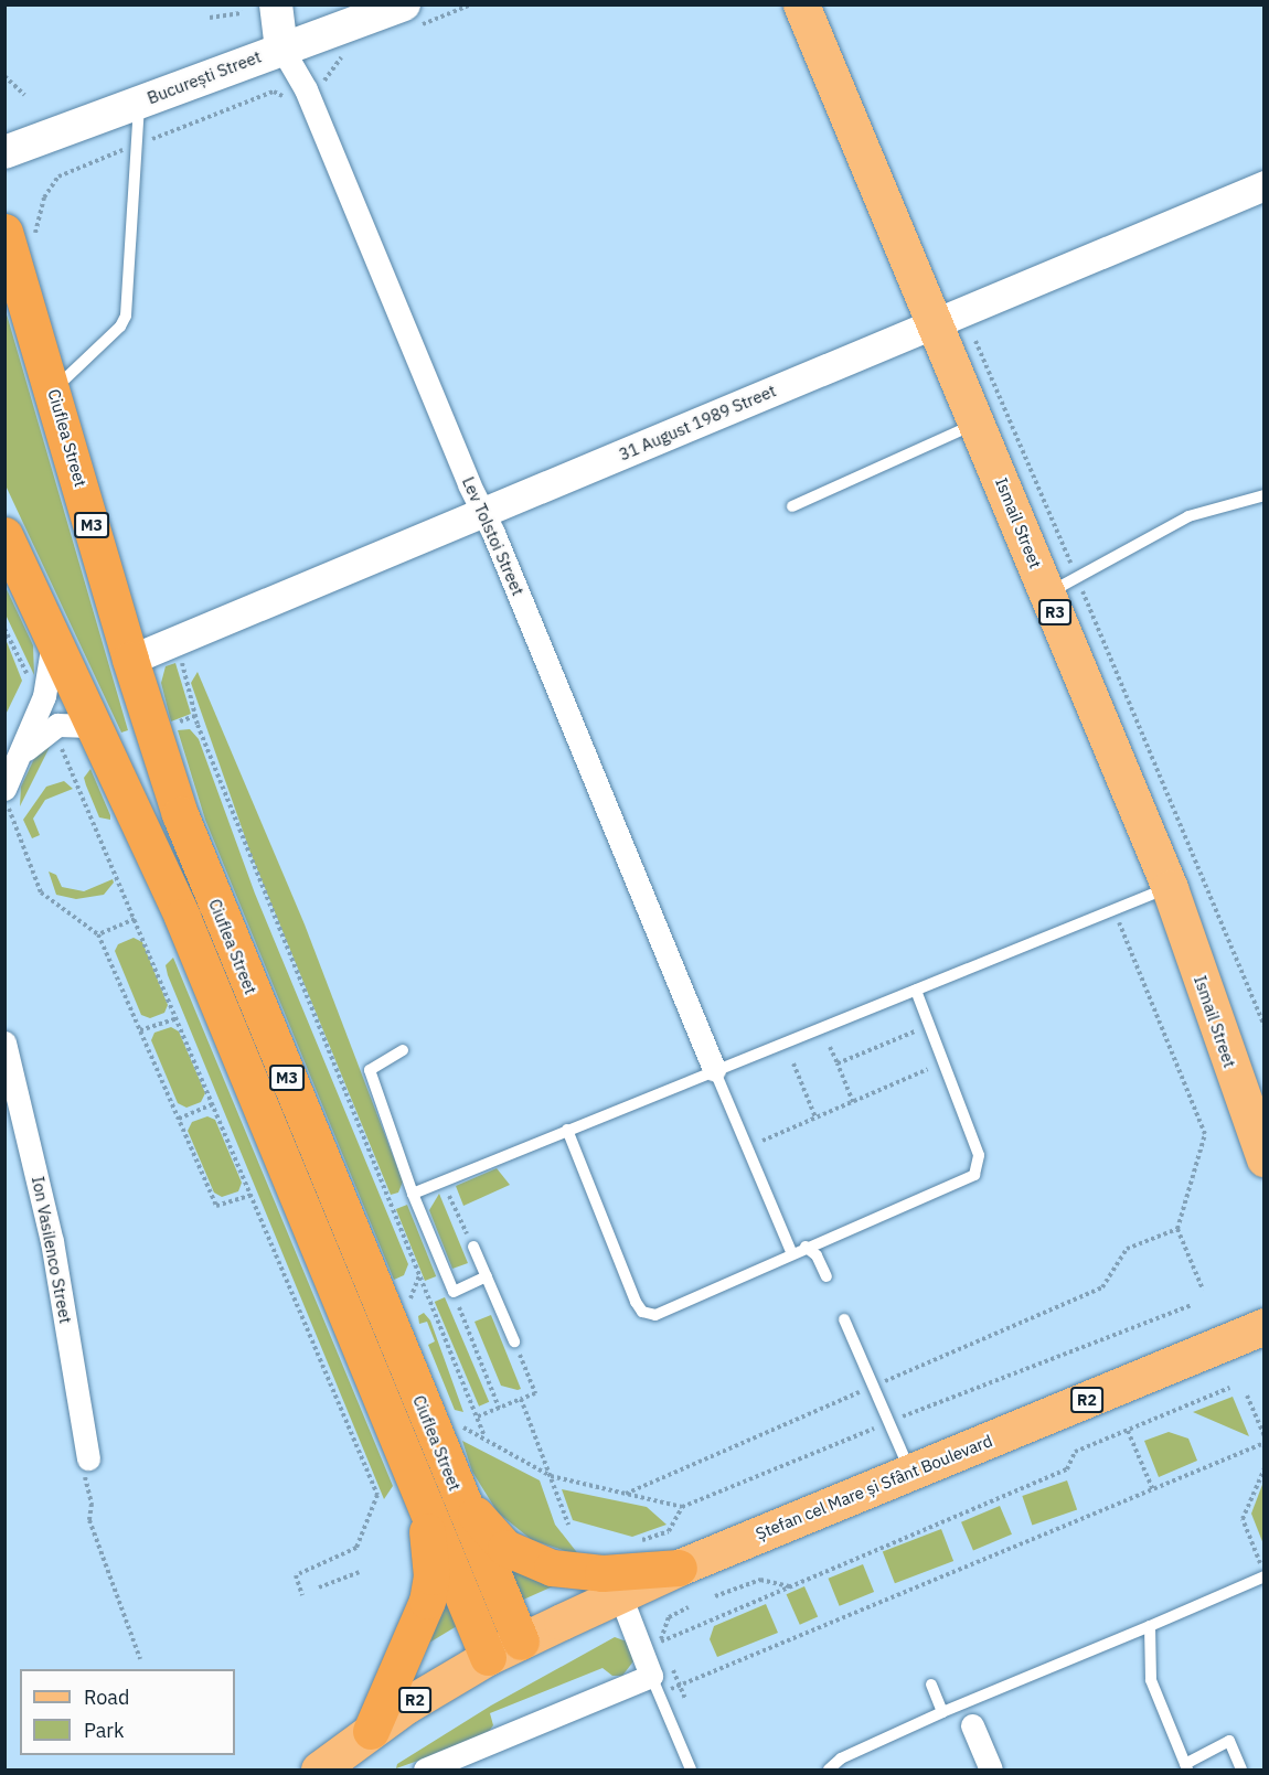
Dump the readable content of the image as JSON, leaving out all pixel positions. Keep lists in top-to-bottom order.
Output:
{
  "streets": {
    "highway": ["Ciuflea Street", "M3"],
    "main road": [
      "București Street",
      "Ismail Street",
      "Lev Tolstoi Street",
      "R3",
      "R2",
      "Ștefan cel Mare și Sfânt Boulevard"
    ],
    "street": ["31 August 1989 Street", "Ion Vasilenco Street"]
  },
  "crossings": [
    ["București Street", "Lev Tolstoi Street"],
    ["31 August 1989 Street", "Ciuflea Street"],
    ["31 August 1989 Street", "Ismail Street"],
    ["31 August 1989 Street", "Lev Tolstoi Street"],
    ["Ciuflea Street", "R2"],
    ["Ciuflea Street", "Ștefan cel Mare și Sfânt Boulevard"],
    ["R2", "Ștefan cel Mare și Sfânt Boulevard"]
  ],
  "legend": ["Road", "Park"]
}
